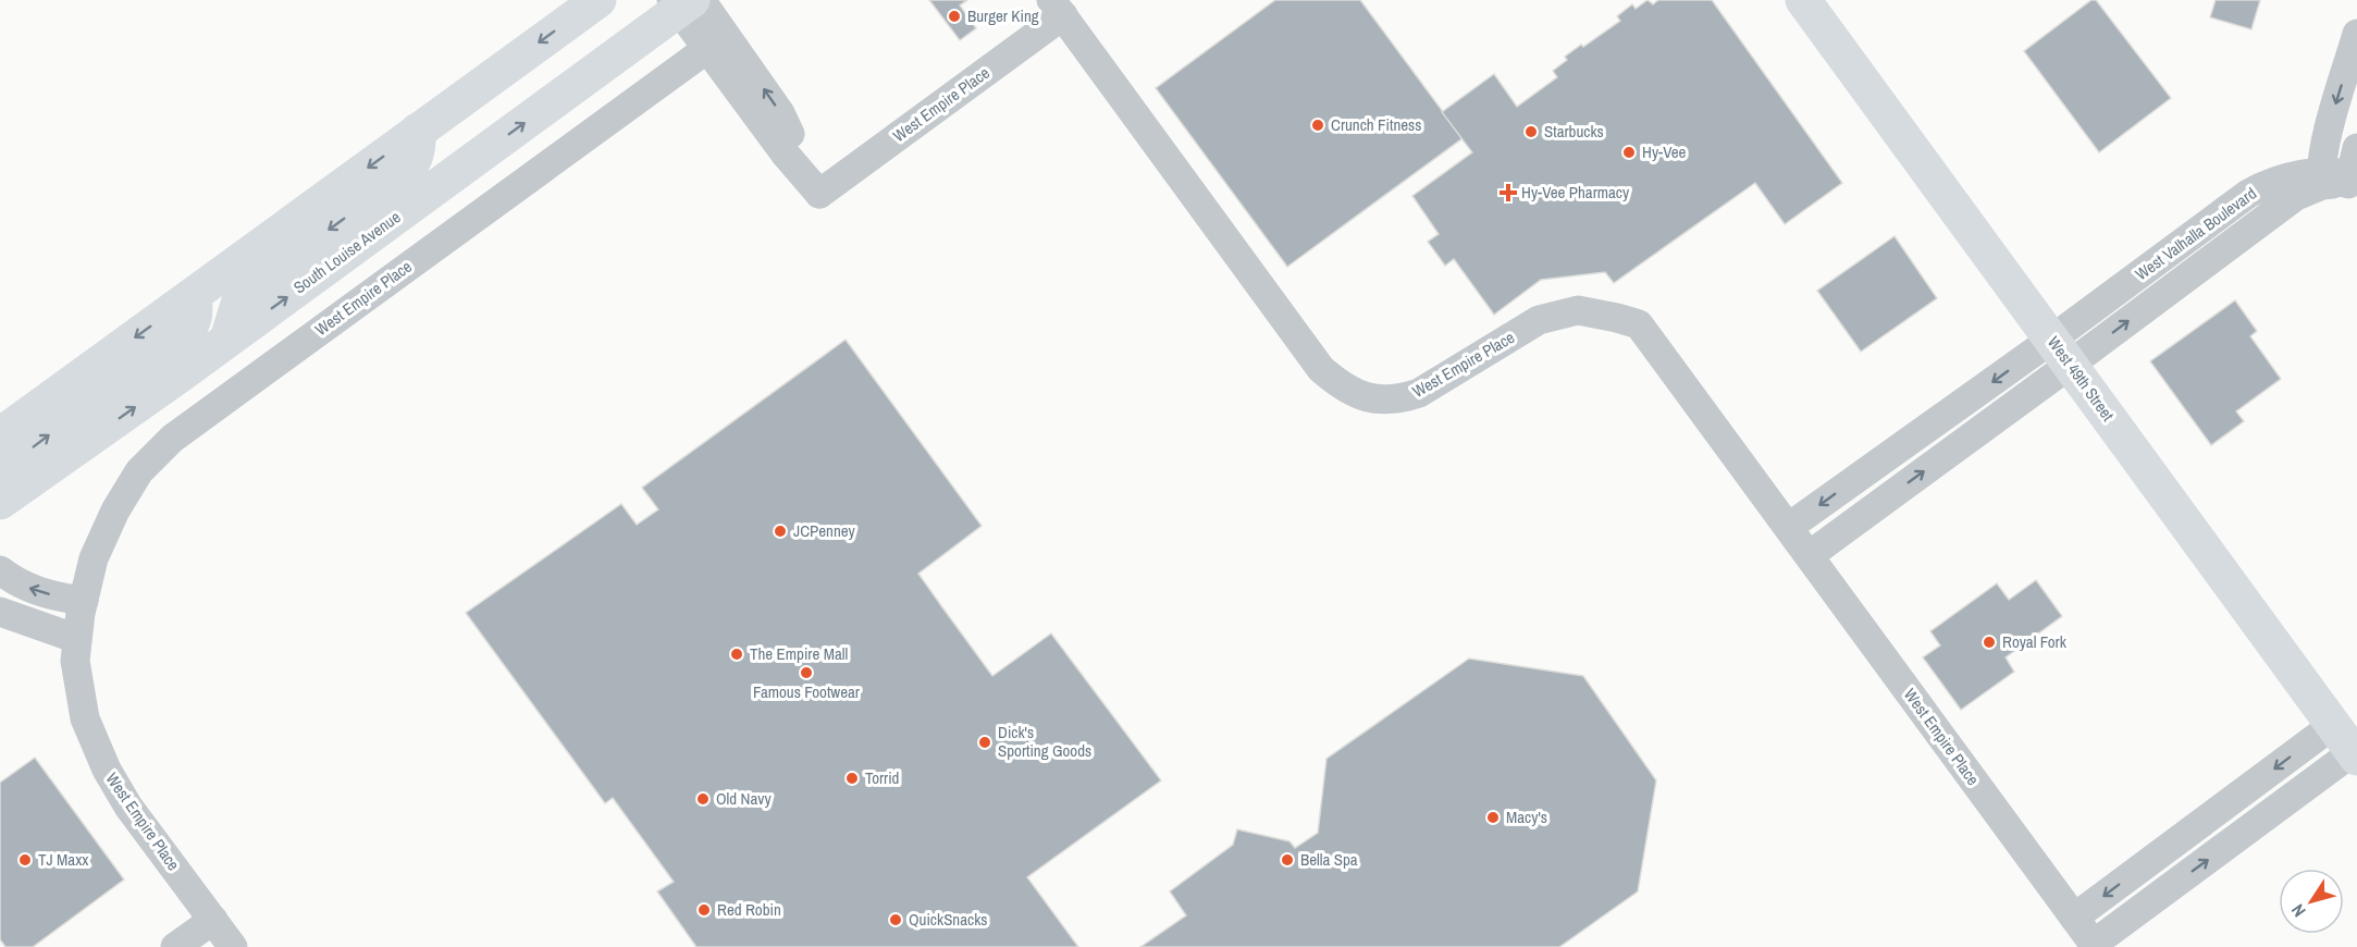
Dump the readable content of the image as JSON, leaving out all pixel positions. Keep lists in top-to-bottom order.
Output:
{
  "streets": {
    "main road": ["South Louise Avenue", "West 49th Street"],
    "street": ["West Empire Place", "West Valhalla Boulevard"]
  },
  "crossings": [
    ["West Empire Place", "West 49th Street"],
    ["West Valhalla Boulevard", "West 49th Street"]
  ],
  "places": {
    "other": [
      "Burger King",
      "Crunch Fitness",
      "Starbucks",
      "Hy-Vee",
      "JCPenney",
      "Royal Fork",
      "The Empire Mall",
      "Famous Footwear",
      "Dick's Sporting Goods",
      "Torrid",
      "Old Navy",
      "Macy's",
      "TJ Maxx",
      "Bella Spa",
      "Red Robin",
      "QuickSnacks"
    ],
    "health": ["Hy-Vee Pharmacy"]
  },
  "north": "bottom left"
}
